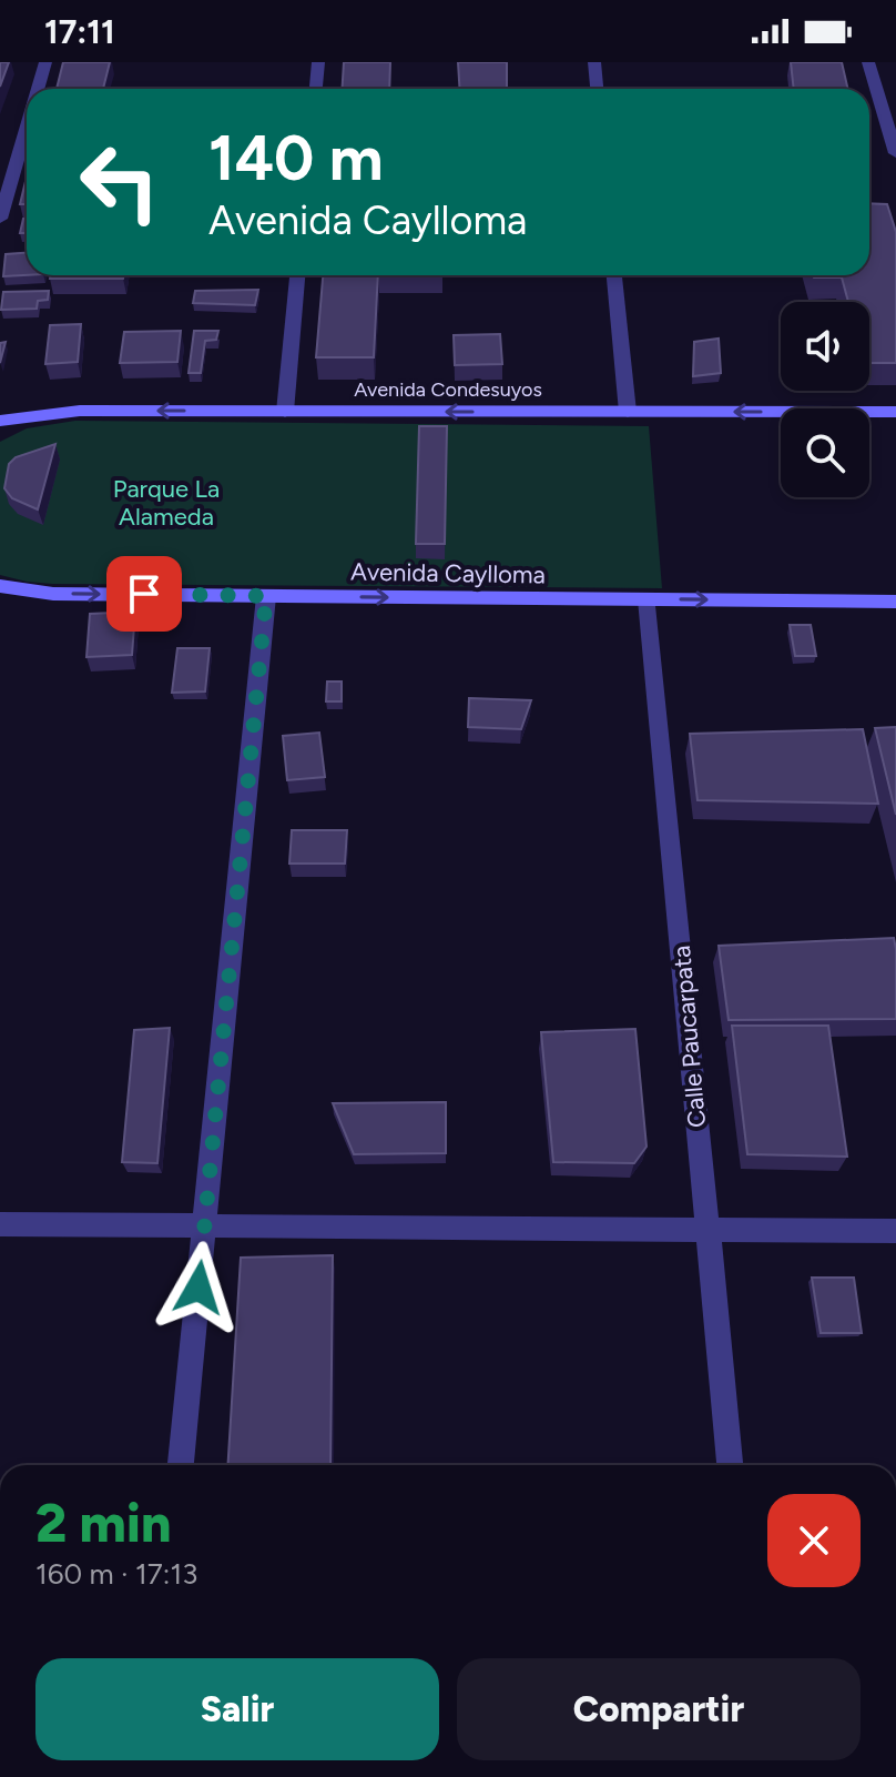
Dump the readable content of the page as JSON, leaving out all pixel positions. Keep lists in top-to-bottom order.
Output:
{
  "streets": {
    "main road": ["Avenida Condesuyos", "Avenida Caylloma"],
    "street": ["Calle Paucarpata"]
  },
  "crossings": [
    ["Avenida Caylloma", "Calle Paucarpata"]
  ],
  "one_way": ["Avenida Condesuyos", "Avenida Caylloma"],
  "parks": ["Parque La Alameda"],
  "page": {
    "status": "17:11",
    "turn": ["140 m", "Avenida Caylloma"],
    "heading": ["2 min", "160 m · 17:13"],
    "buttons": ["Salir", "Compartir"]
  }
}
